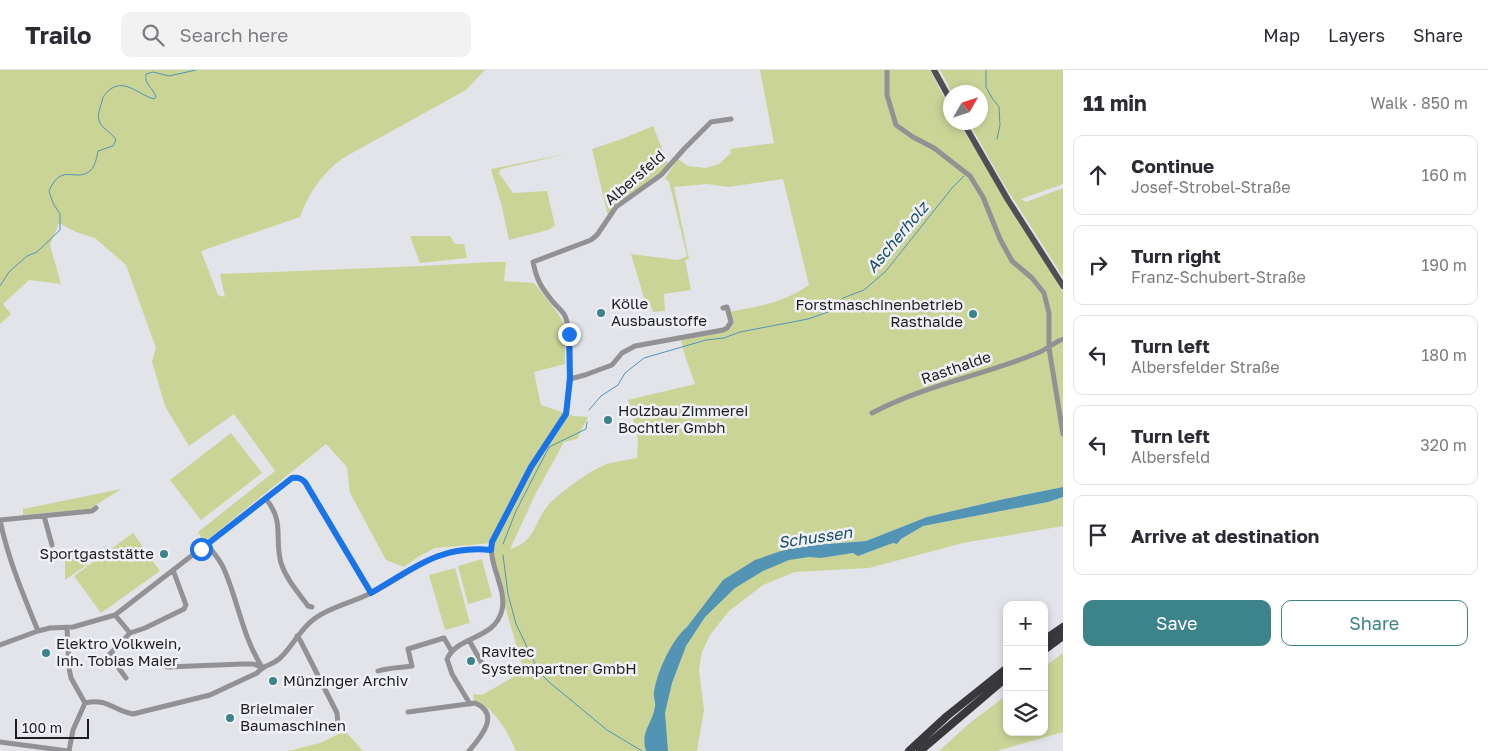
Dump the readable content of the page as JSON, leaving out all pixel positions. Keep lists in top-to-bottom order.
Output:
{
  "streets": {
    "street": ["Albersfeld", "Rasthalde"]
  },
  "water": ["Ascherholz", "Schussen"],
  "places": [
    "Kölle Ausbaustoffe",
    "Forstmaschinenbetrieb Rasthalde",
    "Holzbau Zimmerei Bochtler Gmbh",
    "Sportgaststätte",
    "Elektro Volkwein, Inh. Tobias Maier",
    "Ravitec Systempartner GmbH",
    "Münzinger Archiv",
    "Brielmaier Baumaschinen"
  ],
  "scale_bar": "100 m",
  "north": "top right",
  "page": {
    "header": "Trailo",
    "search": "Search here",
    "nav": ["Map", "Layers", "Share"],
    "heading": ["11 min", "Walk · 850 m"],
    "list": [
      ["Continue", "Josef-Strobel-Straße", "160 m"],
      ["Turn right", "Franz-Schubert-Straße", "190 m"],
      ["Turn left", "Albersfelder Straße", "180 m"],
      ["Turn left", "Albersfeld", "320 m"],
      "Arrive at destination"
    ],
    "buttons": ["Save", "Share"],
    "map_buttons": ["+", "−"],
    "scale": "100 m"
  }
}
